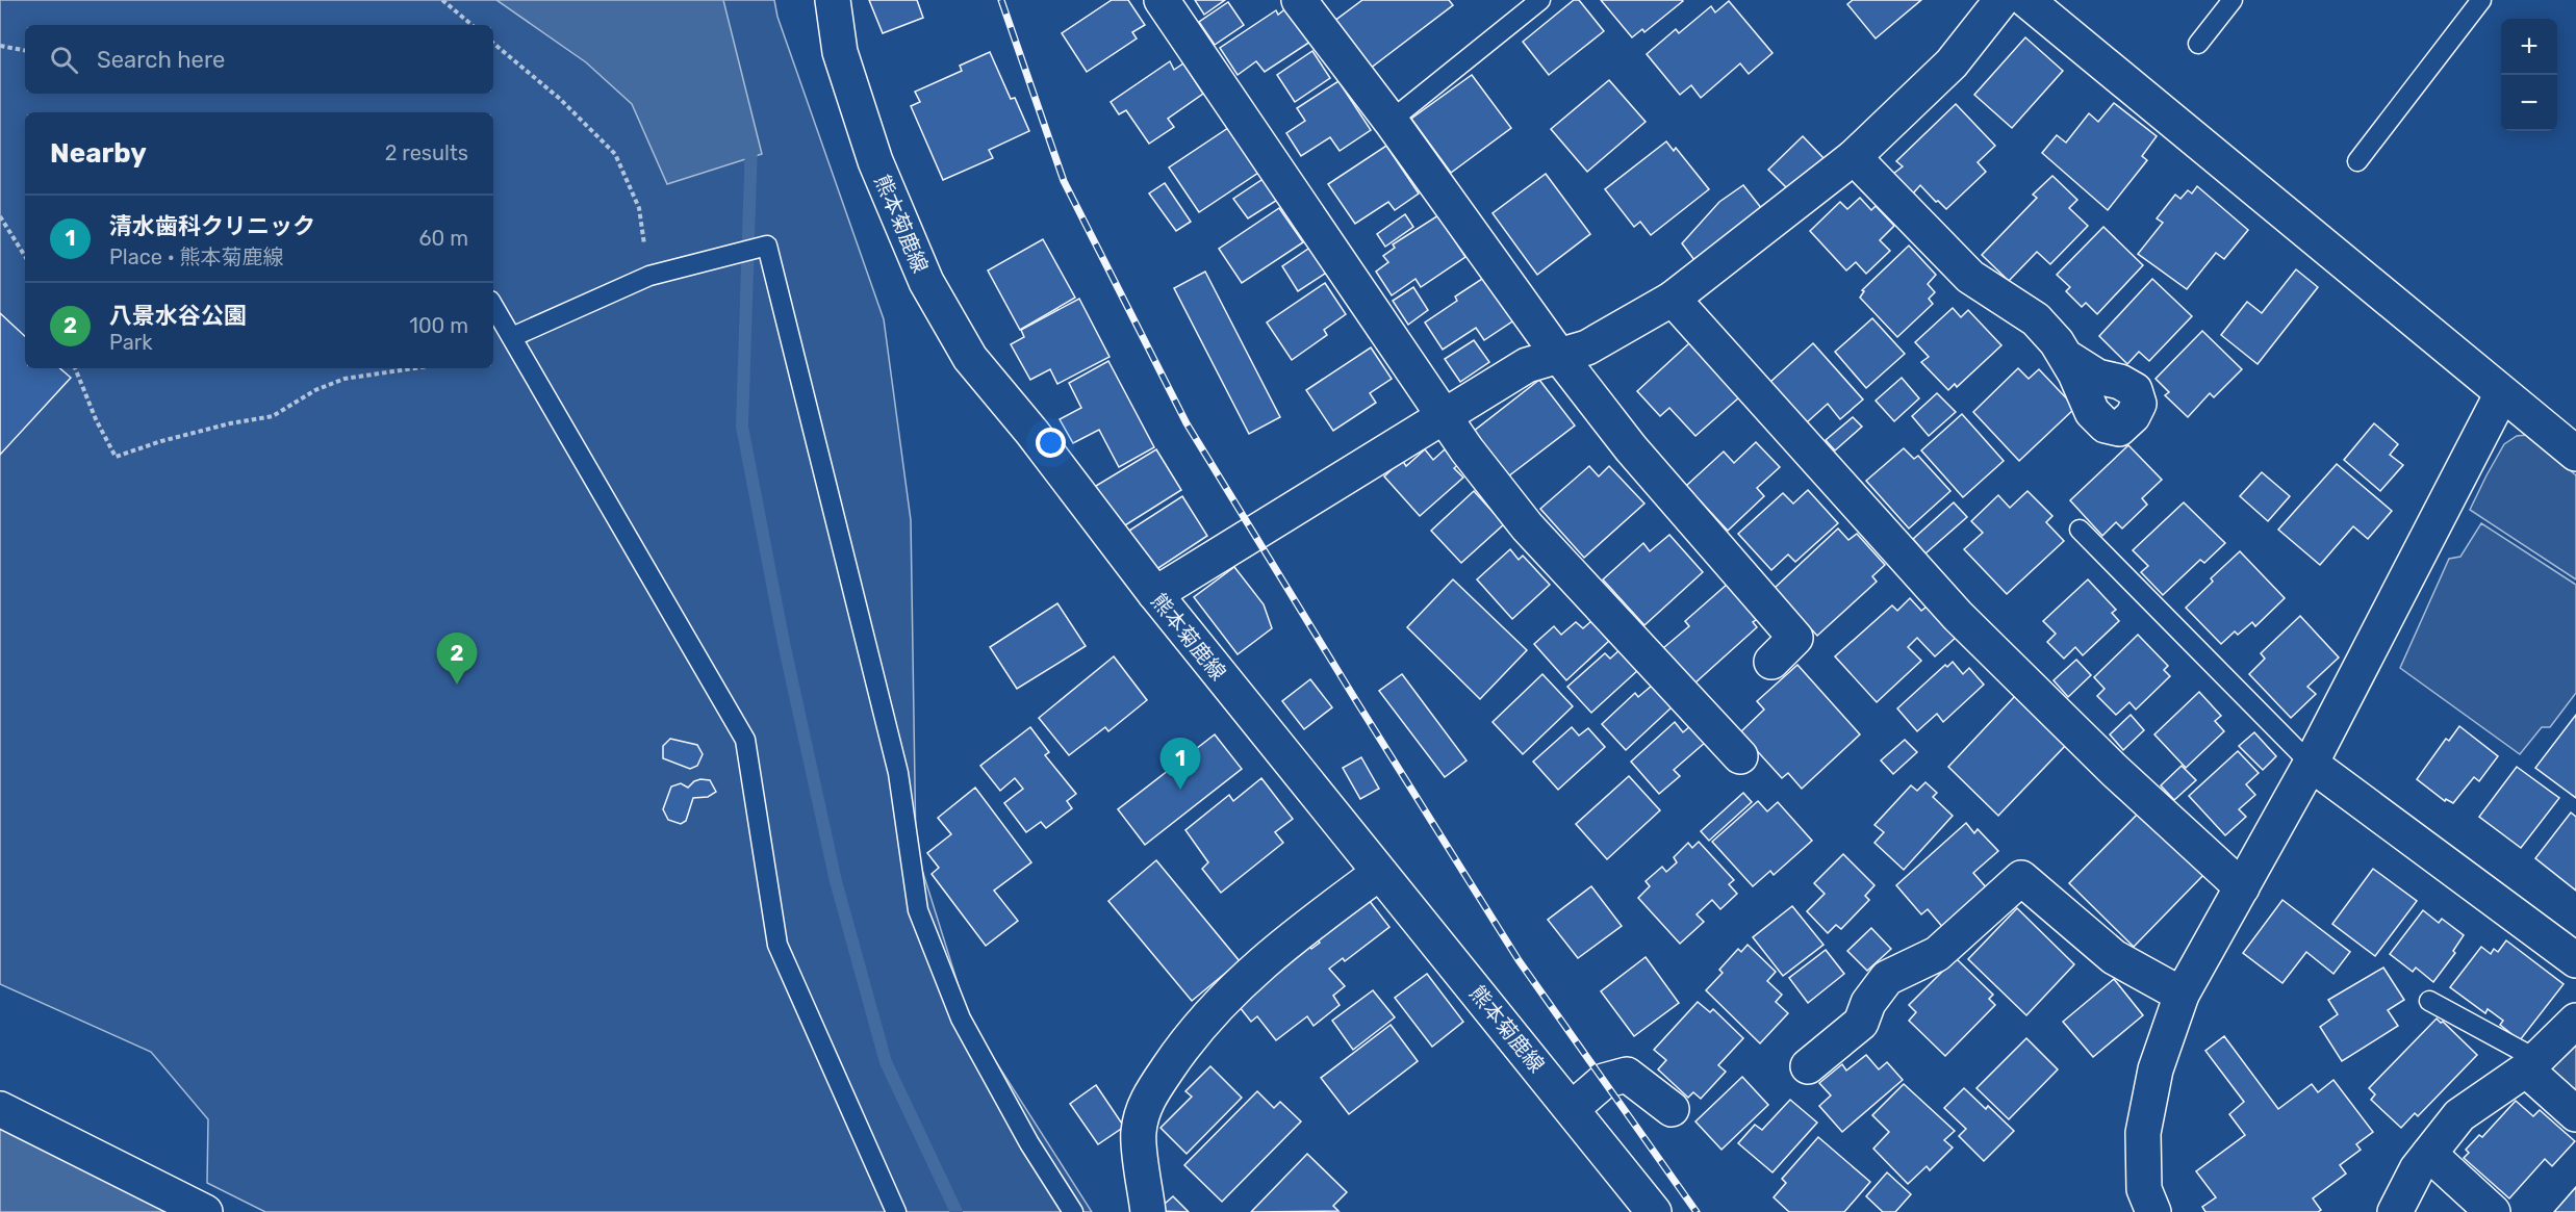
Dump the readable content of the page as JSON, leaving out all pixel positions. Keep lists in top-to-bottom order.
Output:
{
  "streets": {
    "street": ["熊本菊鹿線"]
  },
  "page": {
    "map_buttons": ["+", "−"],
    "search": "Search here",
    "heading": ["Nearby", "2 results"],
    "list": [
      {
        "mark": "1",
        "name": "清水歯科クリニック",
        "note": "Place · 熊本菊鹿線",
        "value": "60 m"
      },
      {
        "mark": "2",
        "name": "八景水谷公園",
        "note": "Park",
        "value": "100 m"
      }
    ],
    "pins": ["2", "1"]
  }
}
